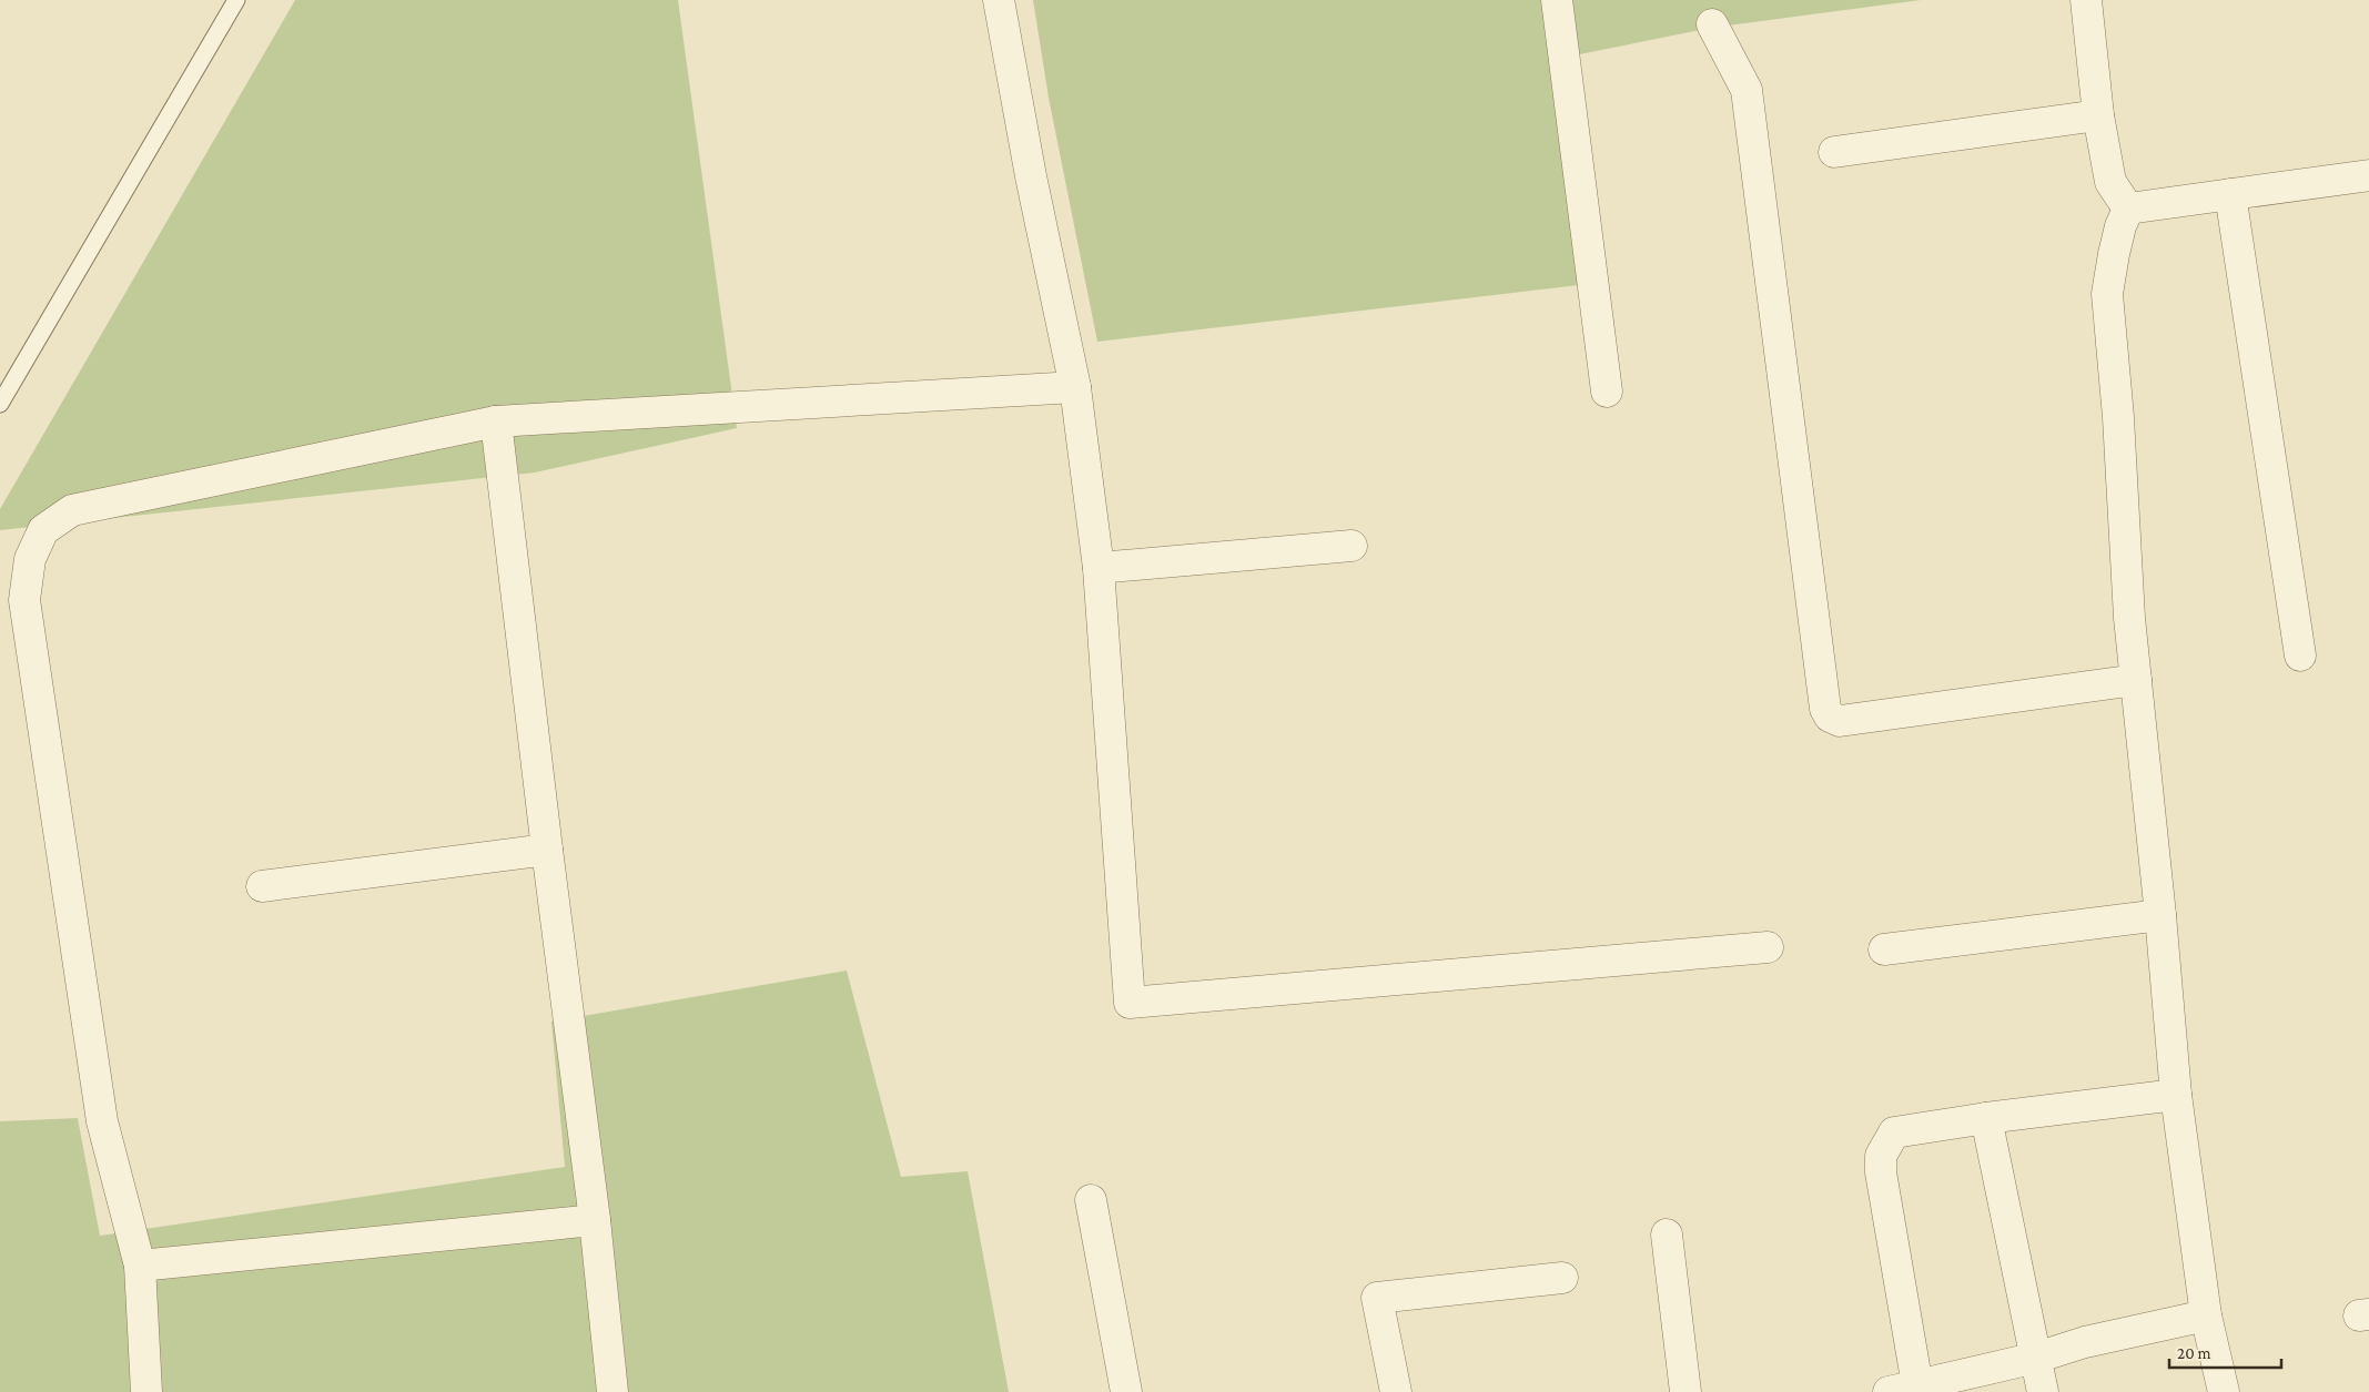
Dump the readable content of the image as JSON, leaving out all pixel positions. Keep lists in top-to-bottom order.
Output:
{
  "scale_bar": "20 m"
}
